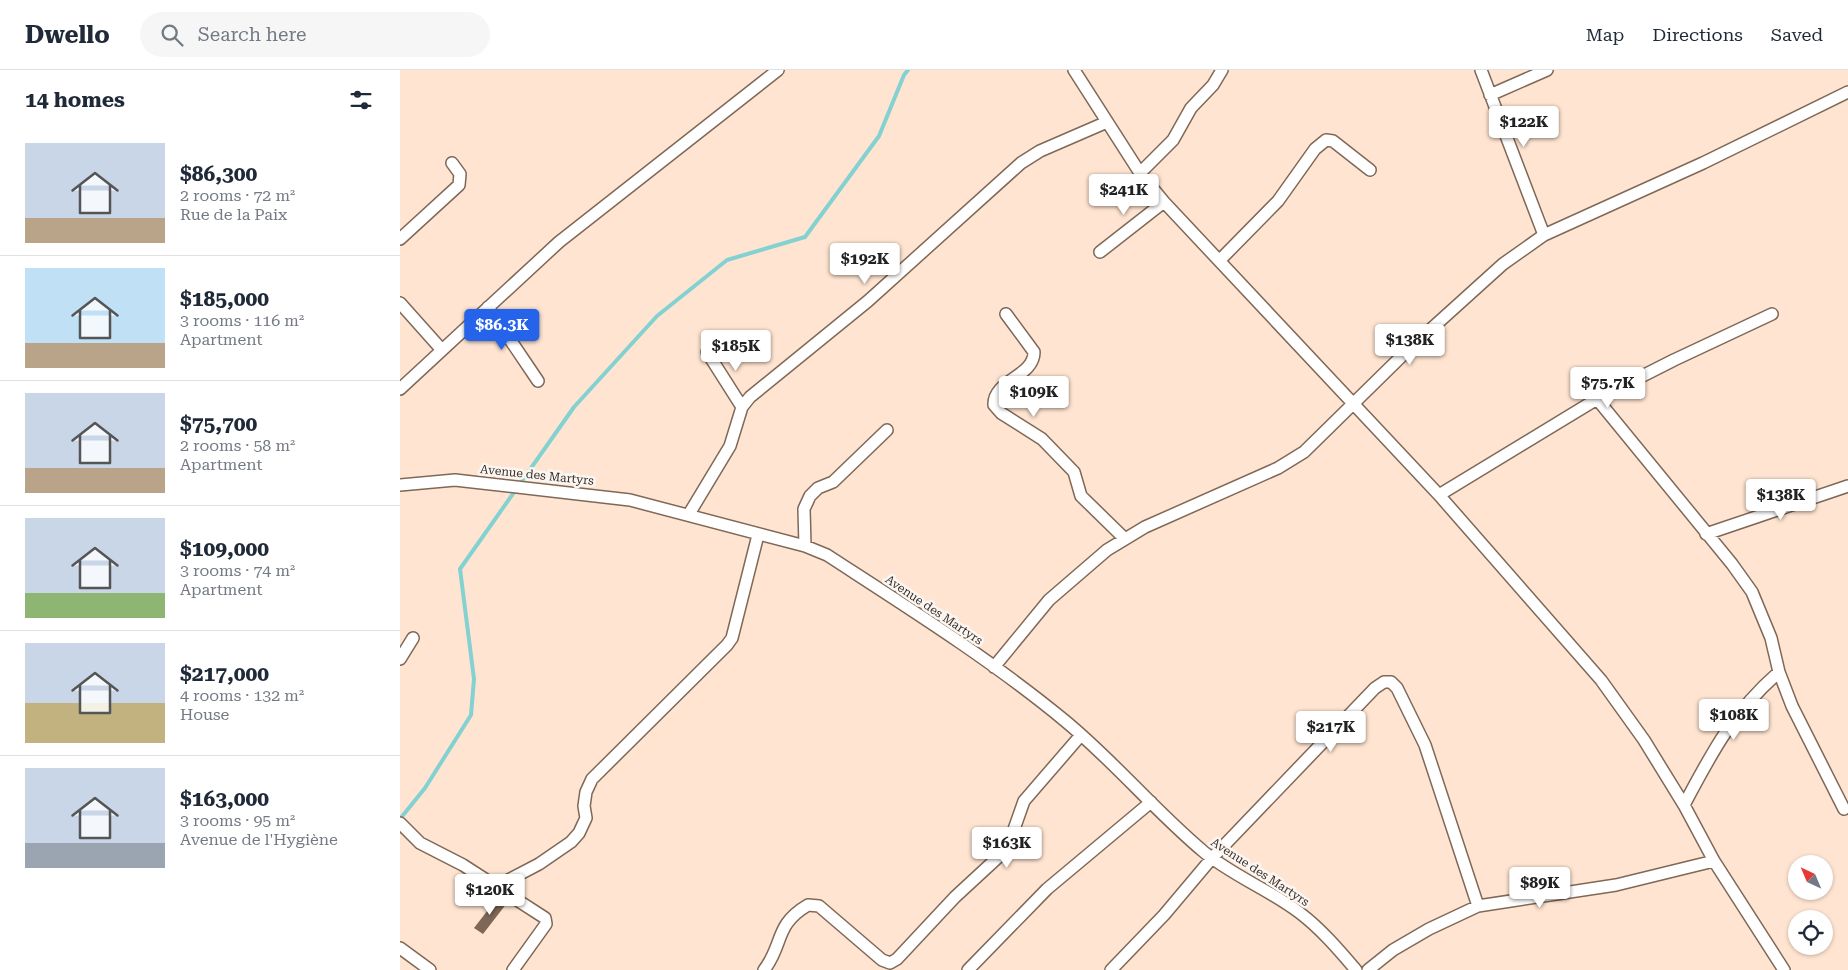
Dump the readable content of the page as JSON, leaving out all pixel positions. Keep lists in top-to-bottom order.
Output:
{
  "streets": {
    "street": ["Avenue des Martyrs"]
  },
  "north": "top left",
  "page": {
    "header": "Dwello",
    "search": "Search here",
    "nav": ["Map", "Directions", "Saved"],
    "heading": "14 homes",
    "price": [
      "$122K",
      "$241K",
      "$192K",
      "$86.3K",
      "$138K",
      "$185K",
      "$75.7K",
      "$109K",
      "$138K",
      "$108K",
      "$217K",
      "$163K",
      "$89K",
      "$120K"
    ],
    "list": [
      {
        "name": "$86,300",
        "note": "2 rooms · 72 m² · Rue de la Paix"
      },
      {
        "name": "$185,000",
        "note": "3 rooms · 116 m² · Apartment"
      },
      {
        "name": "$75,700",
        "note": "2 rooms · 58 m² · Apartment"
      },
      {
        "name": "$109,000",
        "note": "3 rooms · 74 m² · Apartment"
      },
      {
        "name": "$217,000",
        "note": "4 rooms · 132 m² · House"
      },
      {
        "name": "$163,000",
        "note": "3 rooms · 95 m² · Avenue de l'Hygiène"
      }
    ]
  }
}
